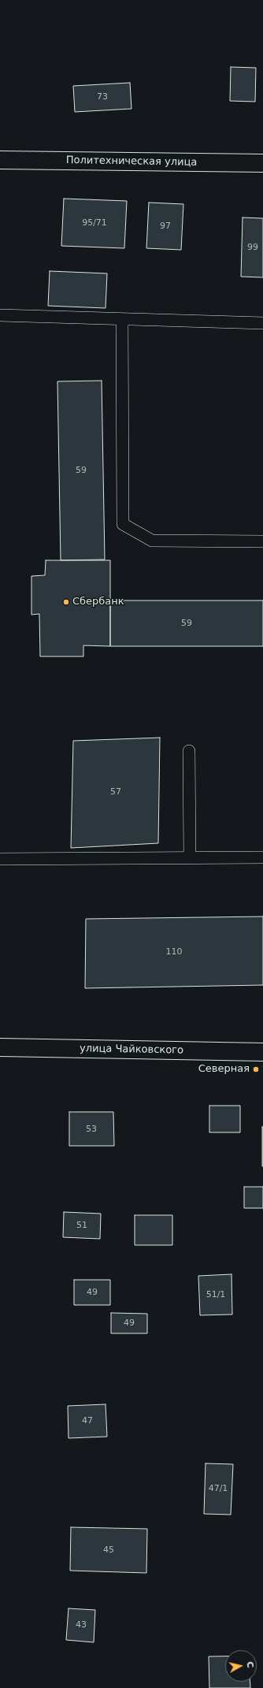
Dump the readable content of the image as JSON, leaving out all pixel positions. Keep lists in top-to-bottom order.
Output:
{
  "streets": {
    "street": ["Политехническая улица", "улица Чайковского"]
  },
  "places": ["Сбербанк", "Северная"],
  "house_numbers": [
    "73",
    "95/71",
    "97",
    "99",
    "59",
    "59",
    "57",
    "110",
    "53",
    "51",
    "49",
    "51/1",
    "49",
    "47",
    "47/1",
    "45",
    "43"
  ],
  "north": "right"
}
